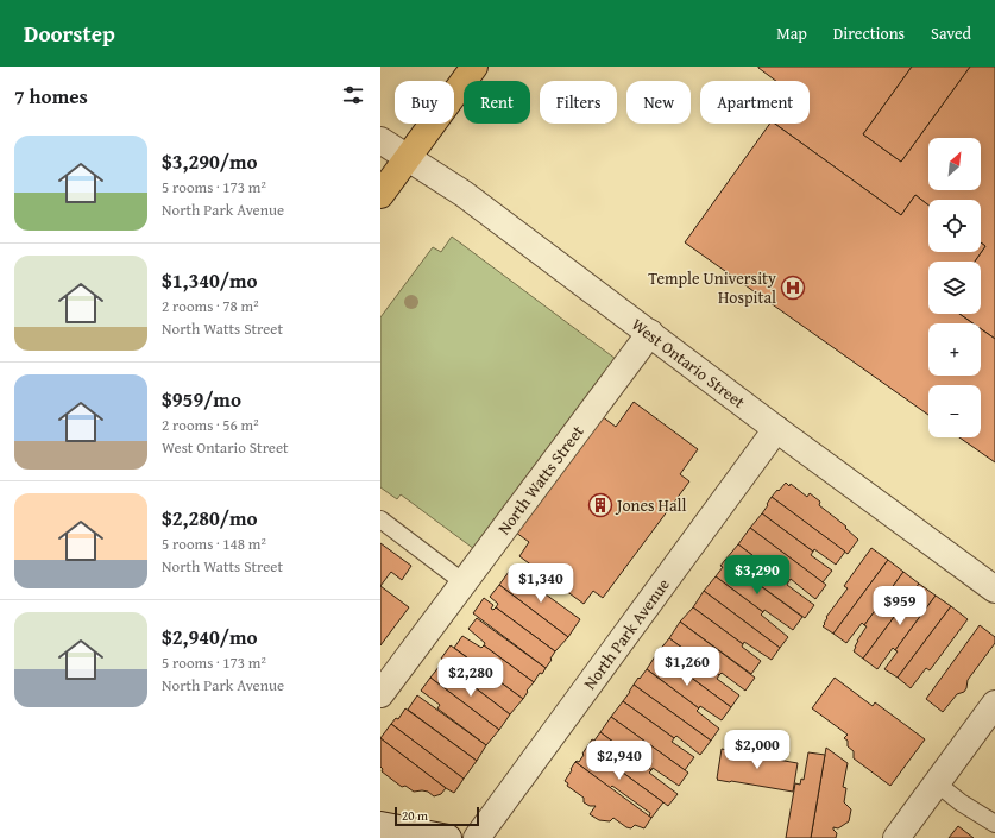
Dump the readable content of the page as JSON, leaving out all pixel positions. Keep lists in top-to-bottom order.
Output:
{
  "streets": {
    "street": ["West Ontario Street", "North Watts Street", "North Park Avenue"]
  },
  "crossings": [
    ["West Ontario Street", "North Watts Street"],
    ["West Ontario Street", "North Park Avenue"]
  ],
  "places": {
    "hospital": ["Temple University Hospital"],
    "building": ["Jones Hall"]
  },
  "scale_bar": "20 m",
  "north": "top right",
  "page": {
    "header": "Doorstep",
    "nav": ["Map", "Directions", "Saved"],
    "heading": "7 homes",
    "chip": [
      "Buy",
      "Rent",
      "Filters",
      "New",
      "Apartment"
    ],
    "list": [
      {
        "name": "$3,290/mo",
        "note": "5 rooms · 173 m² · North Park Avenue"
      },
      {
        "name": "$1,340/mo",
        "note": "2 rooms · 78 m² · North Watts Street"
      },
      {
        "name": "$959/mo",
        "note": "2 rooms · 56 m² · West Ontario Street"
      },
      {
        "name": "$2,280/mo",
        "note": "5 rooms · 148 m² · North Watts Street"
      },
      {
        "name": "$2,940/mo",
        "note": "5 rooms · 173 m² · North Park Avenue"
      }
    ],
    "map_buttons": ["+", "−"],
    "price": [
      "$3,290",
      "$1,340",
      "$959",
      "$1,260",
      "$2,280",
      "$2,000",
      "$2,940"
    ],
    "scale": "20 m"
  }
}
